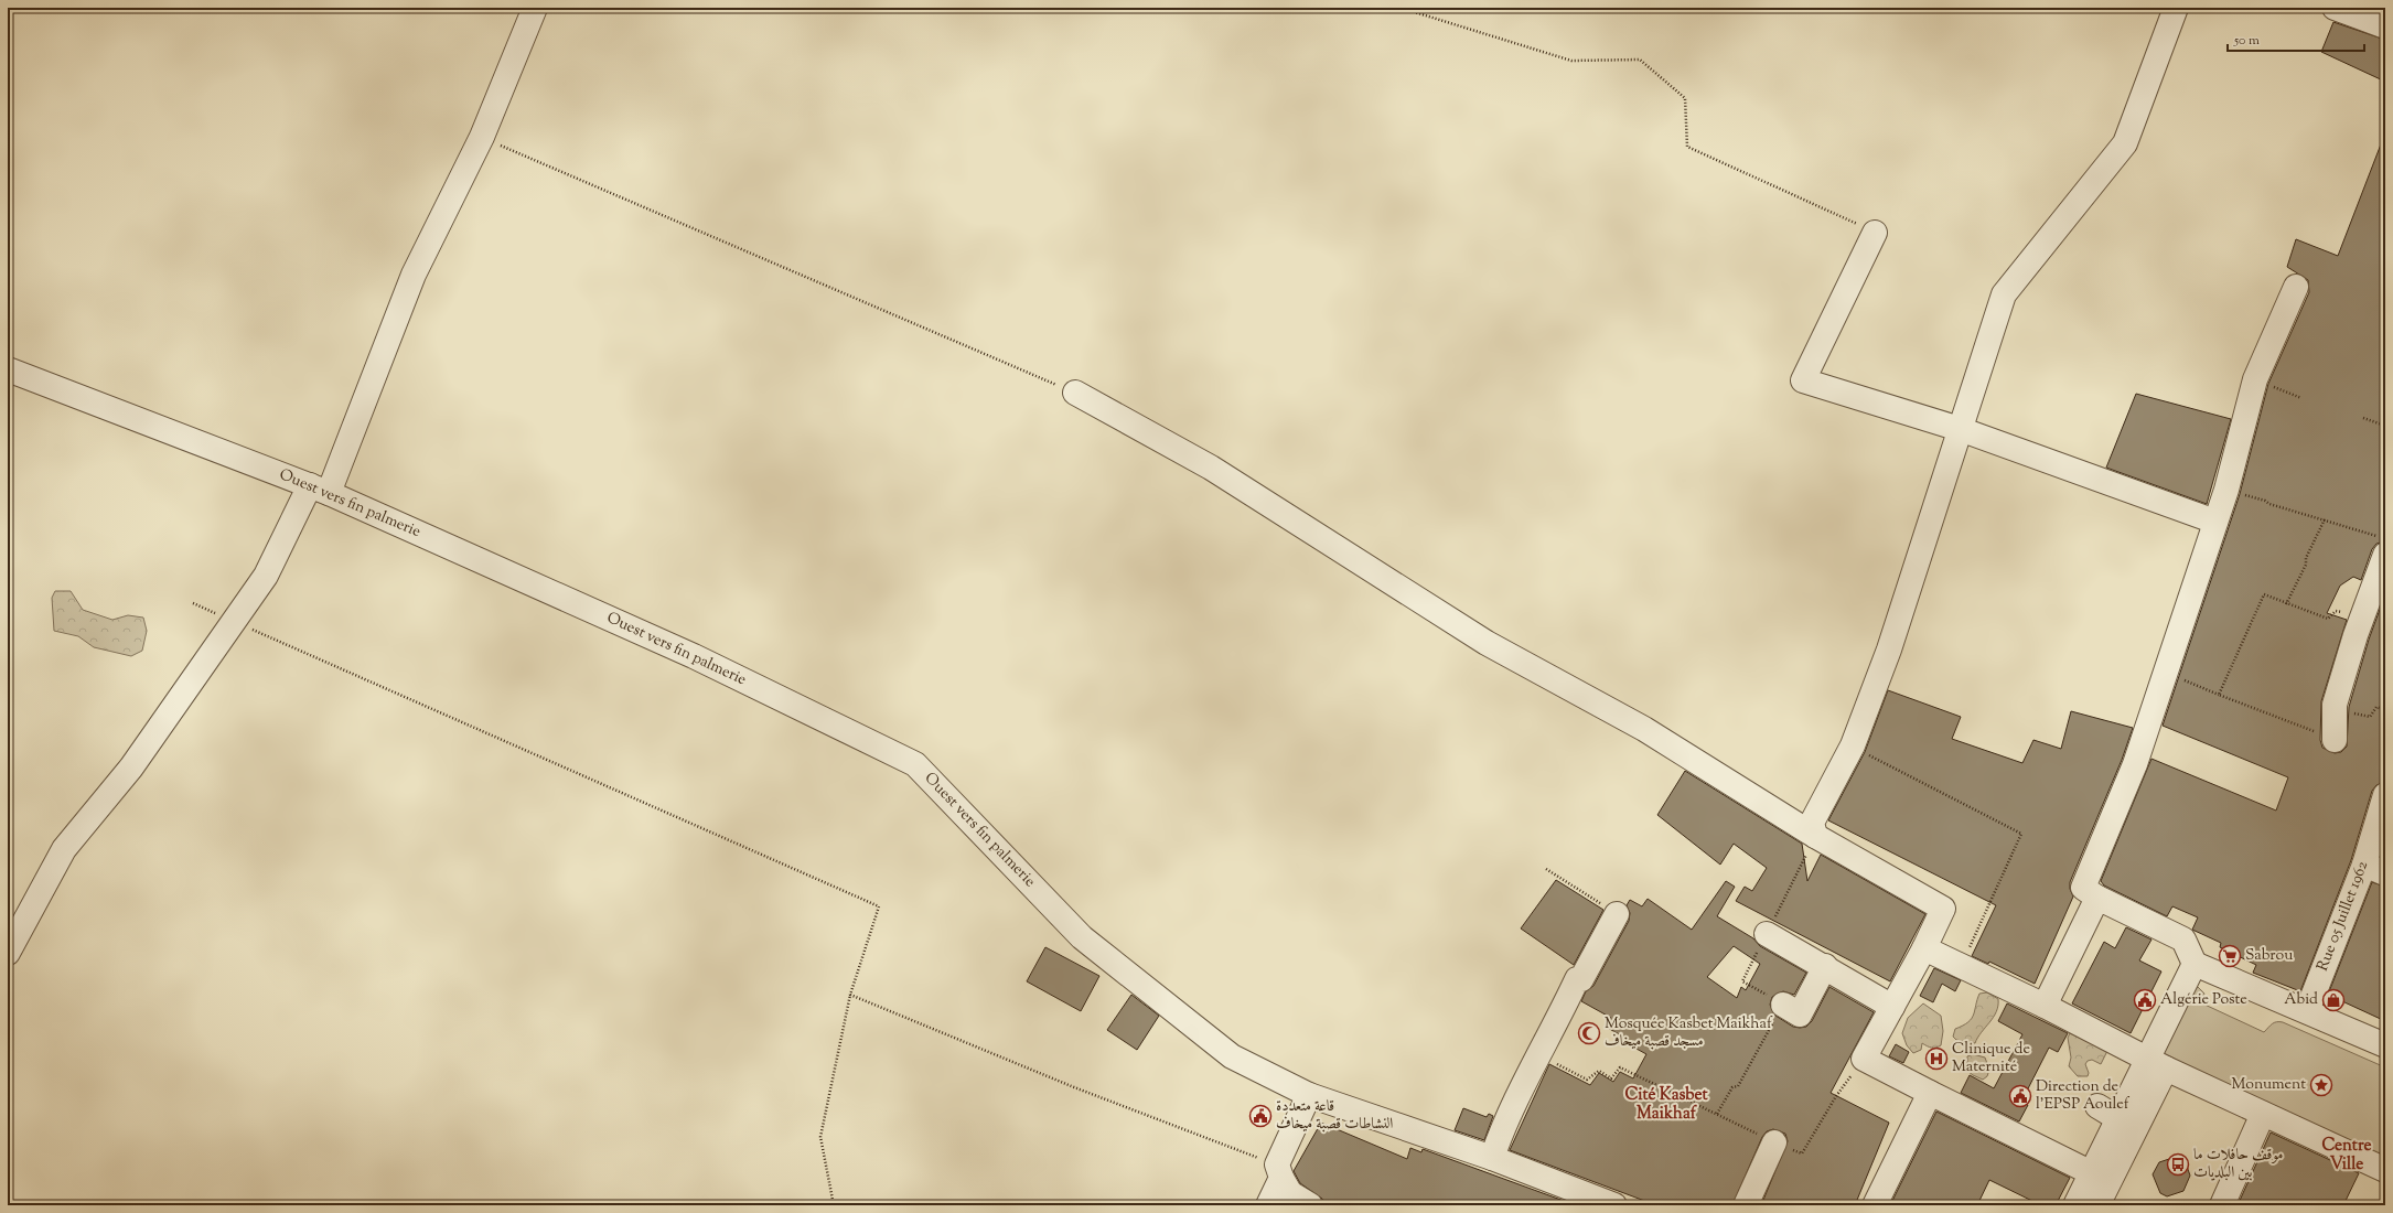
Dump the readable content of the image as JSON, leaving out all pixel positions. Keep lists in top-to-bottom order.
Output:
{
  "streets": {
    "street": ["Ouest vers fin palmerie", "Rue 05 Juillet 1962"]
  },
  "districts": ["Cité Kasbet Maikhaf", "Centre Ville"],
  "places": {
    "supermarket": ["Sabrou"],
    "public building": ["Algérie Poste", "Direction de l'EPSP Aoulef", "قاعة متعددة النشاطات قصبة ميخاف"],
    "shop": ["Abid"],
    "mosque": ["Mosquée Kasbet Maikhaf مسجد قصبة ميخاف"],
    "hospital": ["Clinique de Maternité"],
    "place": ["Monument"],
    "bus stop": ["موقف حافلات ما بين البلديات"]
  },
  "scale_bar": "50 m"
}
